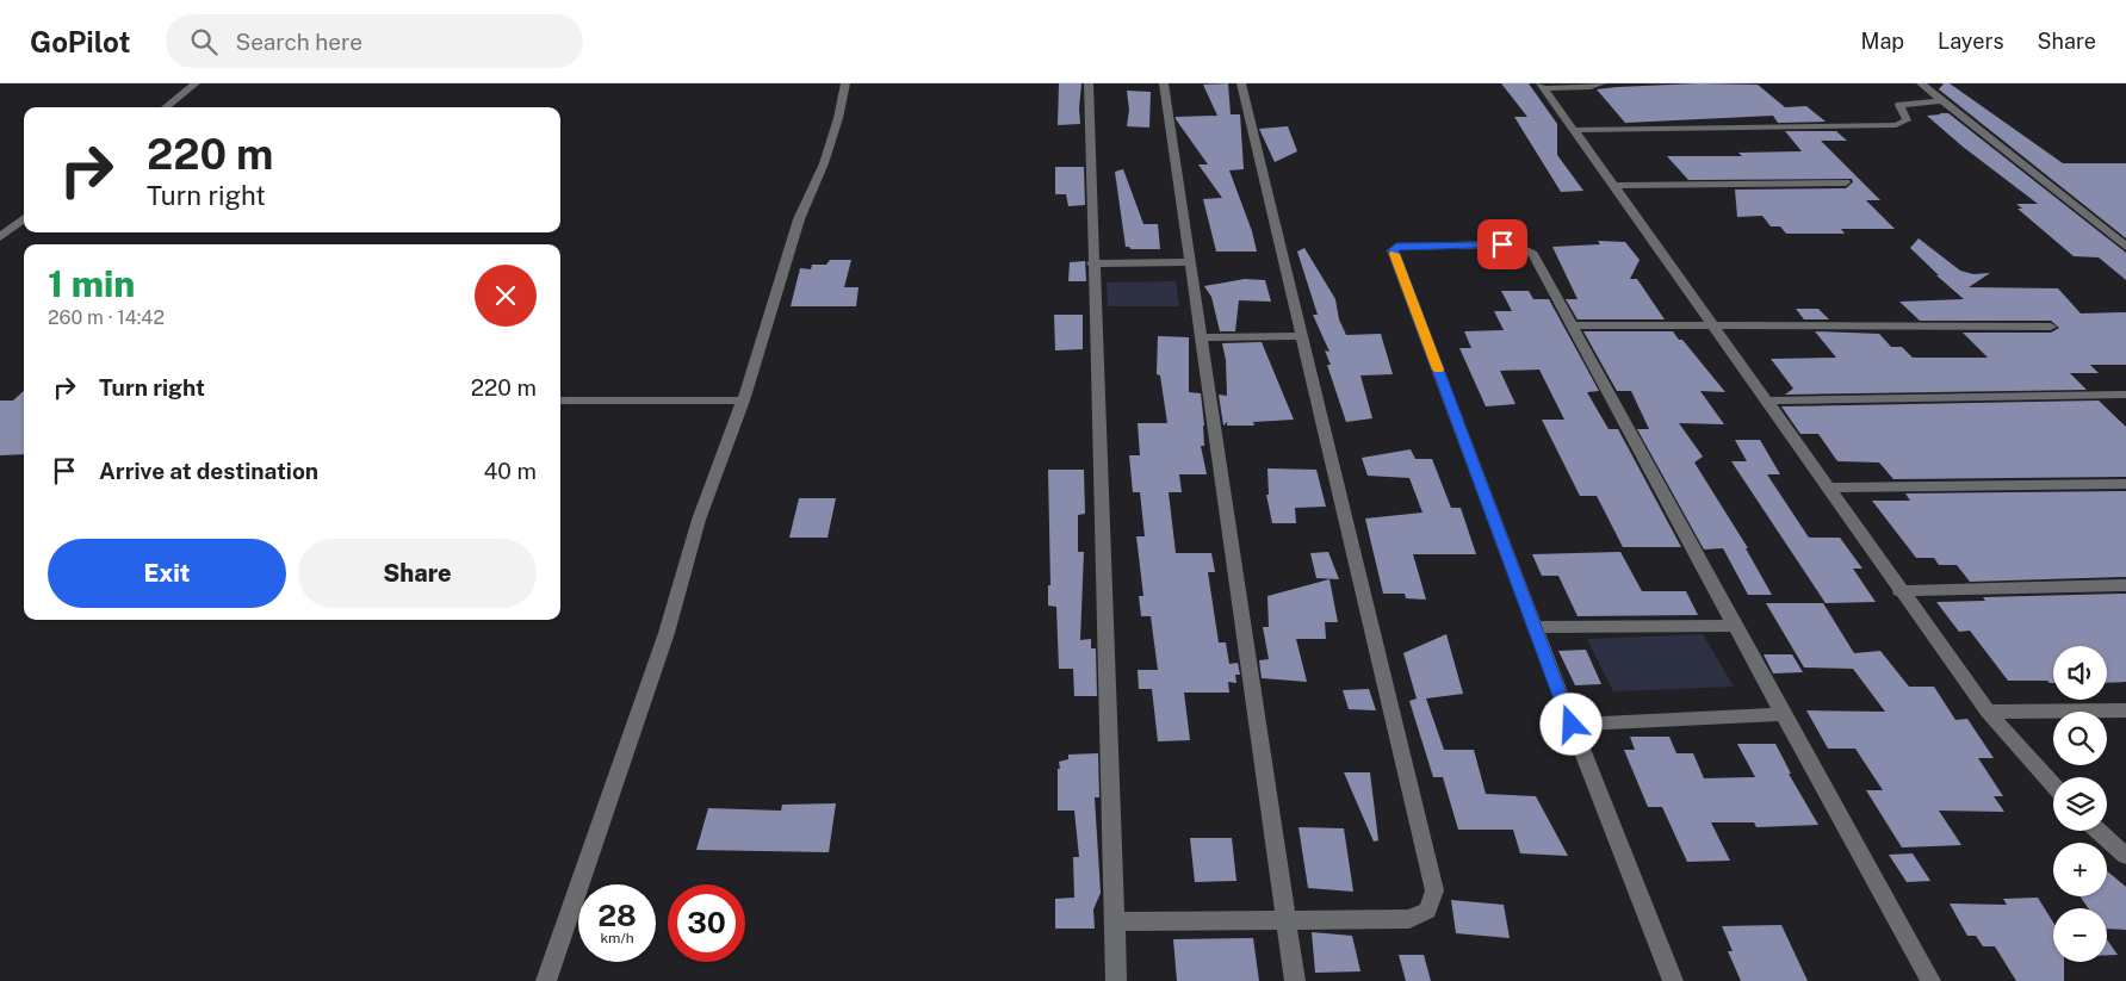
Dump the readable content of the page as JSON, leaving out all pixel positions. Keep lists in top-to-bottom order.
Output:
{
  "page": {
    "header": "GoPilot",
    "search": "Search here",
    "nav": ["Map", "Layers", "Share"],
    "turn": ["220 m", "Turn right"],
    "heading": ["1 min", "260 m · 14:42"],
    "list": [
      {
        "name": "Turn right",
        "value": "220 m"
      },
      {
        "name": "Arrive at destination",
        "value": "40 m"
      }
    ],
    "buttons": ["Exit", "Share"],
    "map_buttons": ["+", "−"],
    "speed": "28 km/h",
    "limit": "30"
  }
}
